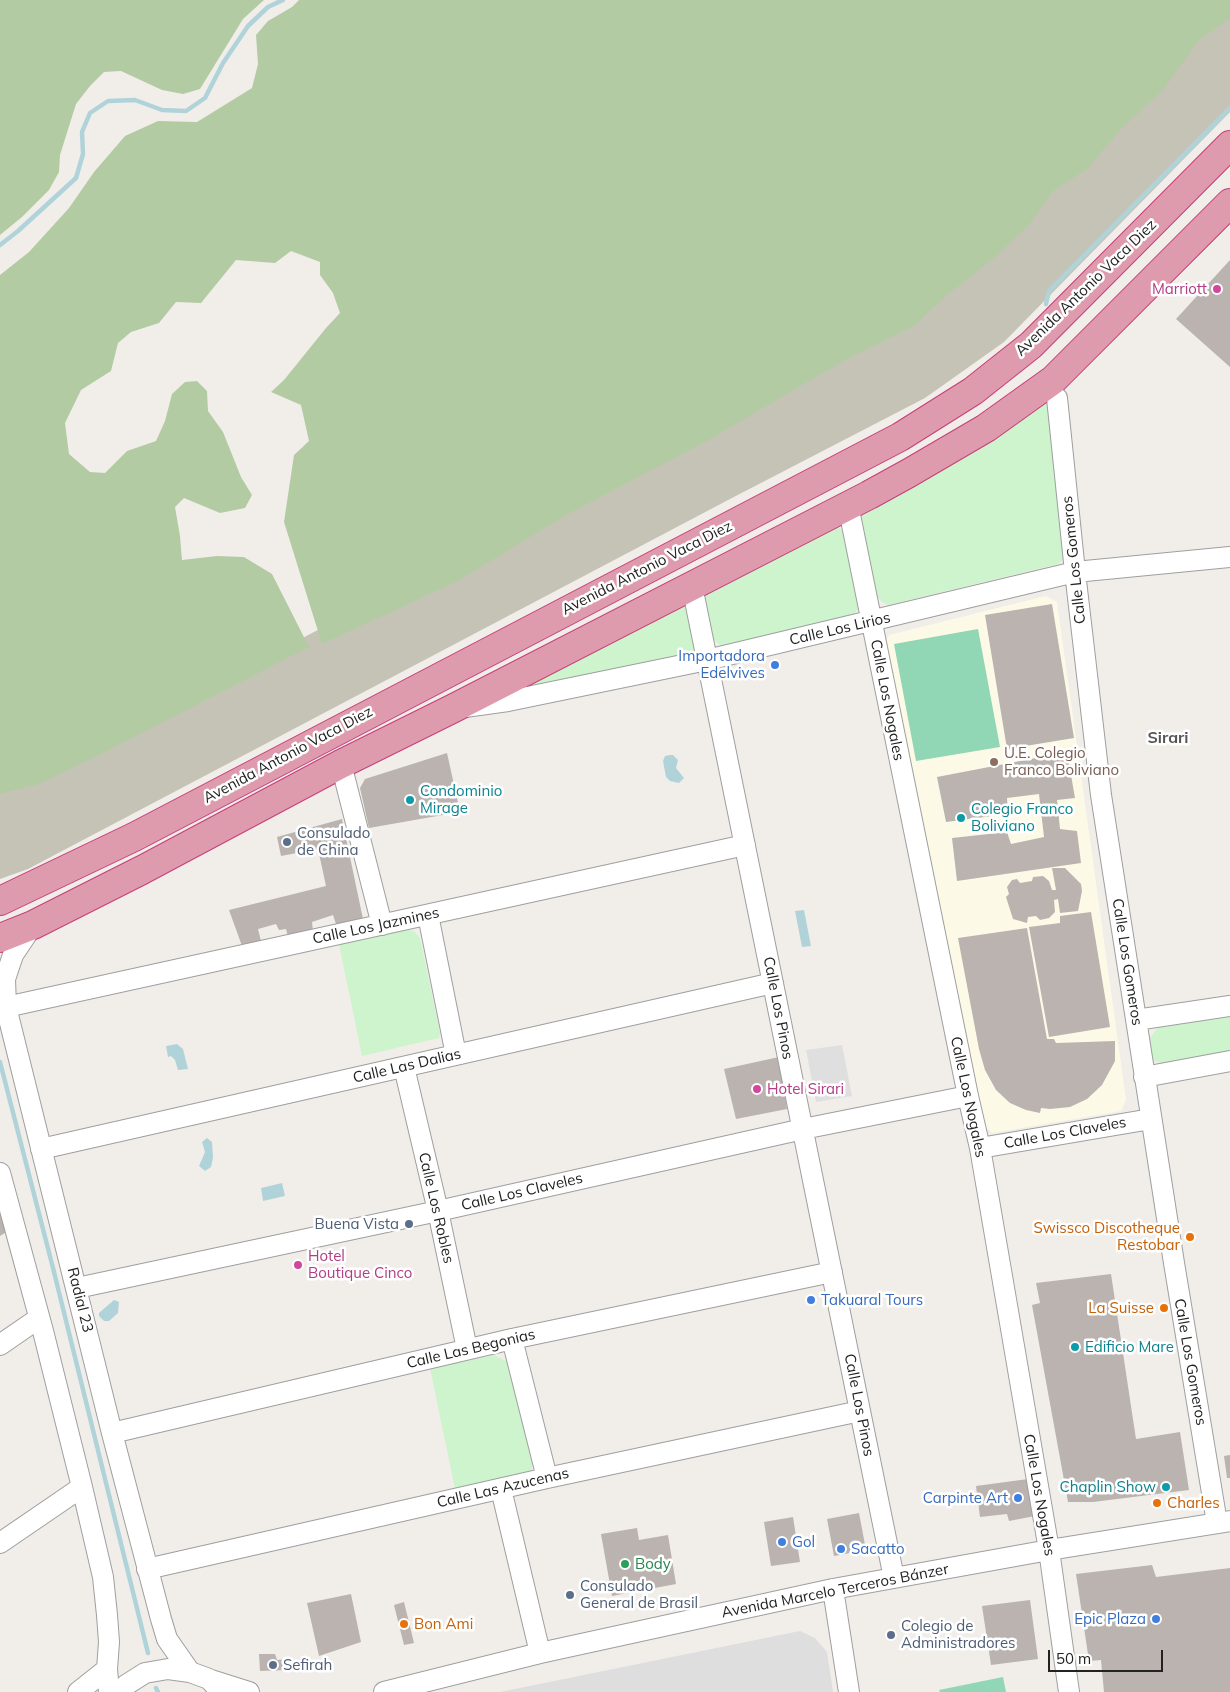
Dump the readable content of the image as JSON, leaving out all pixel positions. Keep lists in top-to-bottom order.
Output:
{
  "streets": {
    "highway": ["Avenida Antonio Vaca Diez"],
    "street": [
      "Calle Los Gomeros",
      "Calle Los Lirios",
      "Calle Los Nogales",
      "Calle Los Jazmines",
      "Calle Los Pinos",
      "Calle Las Dalias",
      "Calle Los Claveles",
      "Calle Los Robles",
      "Radial 23",
      "Calle Las Begonias",
      "Calle Las Azucenas",
      "Avenida Marcelo Terceros Bánzer"
    ]
  },
  "crossings": [
    ["Calle Los Gomeros", "Calle Los Lirios"],
    ["Calle Los Gomeros", "Calle Los Claveles"],
    ["Calle Los Gomeros", "Avenida Marcelo Terceros Bánzer"],
    ["Calle Los Lirios", "Calle Los Nogales"],
    ["Calle Los Lirios", "Calle Los Pinos"],
    ["Calle Los Nogales", "Calle Los Claveles"],
    ["Calle Los Nogales", "Avenida Marcelo Terceros Bánzer"],
    ["Calle Los Jazmines", "Calle Los Pinos"],
    ["Calle Los Jazmines", "Radial 23"],
    ["Calle Los Pinos", "Calle Las Dalias"],
    ["Calle Los Pinos", "Calle Los Claveles"],
    ["Calle Los Pinos", "Calle Las Begonias"],
    ["Calle Los Pinos", "Calle Las Azucenas"],
    ["Calle Los Pinos", "Avenida Marcelo Terceros Bánzer"],
    ["Calle Las Dalias", "Calle Los Robles"],
    ["Calle Las Dalias", "Radial 23"],
    ["Calle Los Claveles", "Calle Los Robles"],
    ["Calle Los Claveles", "Radial 23"],
    ["Calle Los Robles", "Calle Las Begonias"],
    ["Radial 23", "Calle Las Begonias"],
    ["Radial 23", "Calle Las Azucenas"]
  ],
  "districts": ["Sirari"],
  "places": [
    "Marriott",
    "Importadora Edelvives",
    "U.E. Colegio Franco Boliviano",
    "Condominio Mirage",
    "Colegio Franco Boliviano",
    "Consulado de China",
    "Hotel Sirari",
    "Buena Vista",
    "Swissco Discotheque Restobar",
    "Hotel Boutique Cinco",
    "Takuaral Tours",
    "La Suisse",
    "Edificio Mare",
    "Chaplin Show",
    "Carpinte Art",
    "Charles",
    "Gol",
    "Sacatto",
    "Body",
    "Consulado General de Brasil",
    "Epic Plaza",
    "Bon Ami",
    "Colegio de Administradores",
    "Sefirah"
  ],
  "scale_bar": "50 m"
}
